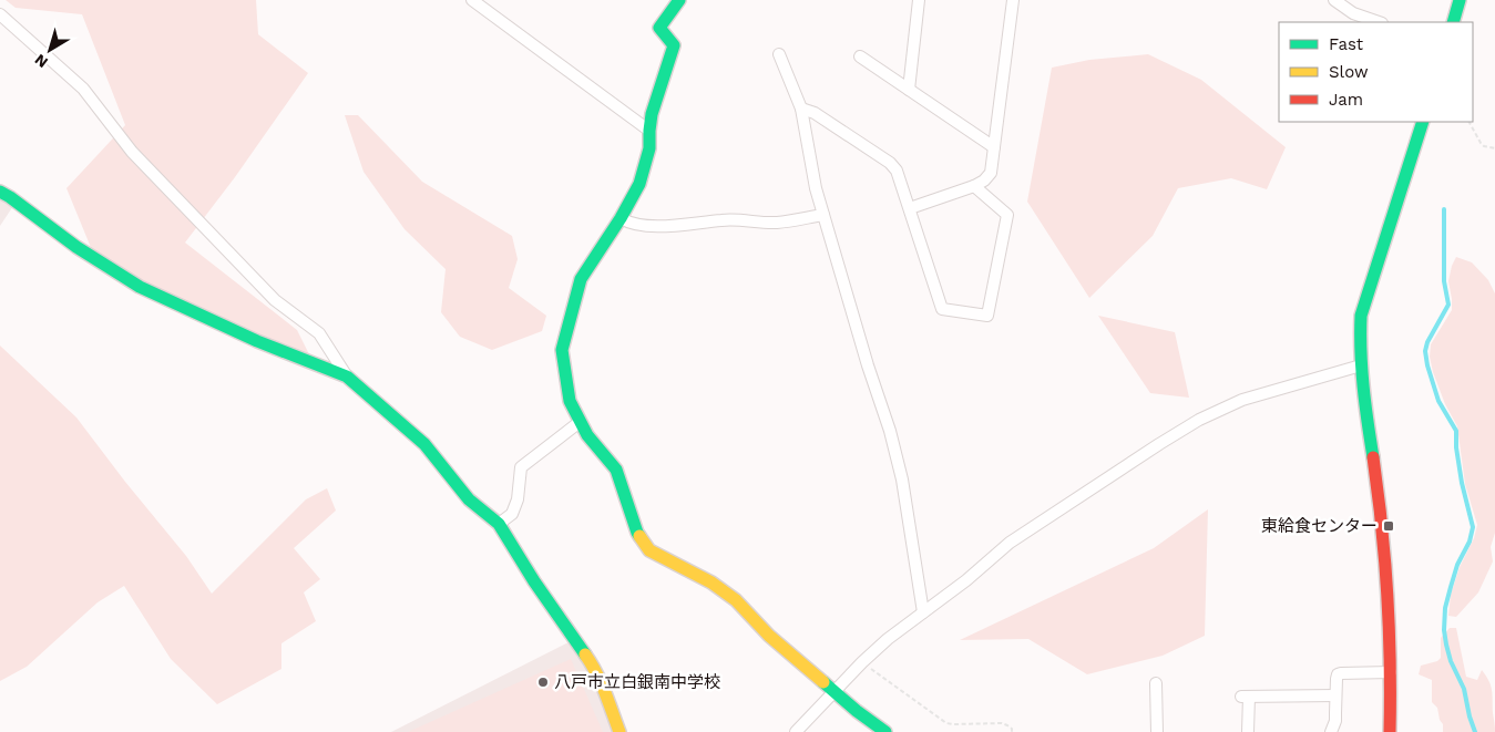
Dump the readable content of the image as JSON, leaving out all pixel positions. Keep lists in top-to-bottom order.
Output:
{
  "places": {
    "transit": ["東給食センター"],
    "other": ["八戸市立白銀南中学校"]
  },
  "legend": ["Fast", "Slow", "Jam"],
  "north": "bottom left"
}
